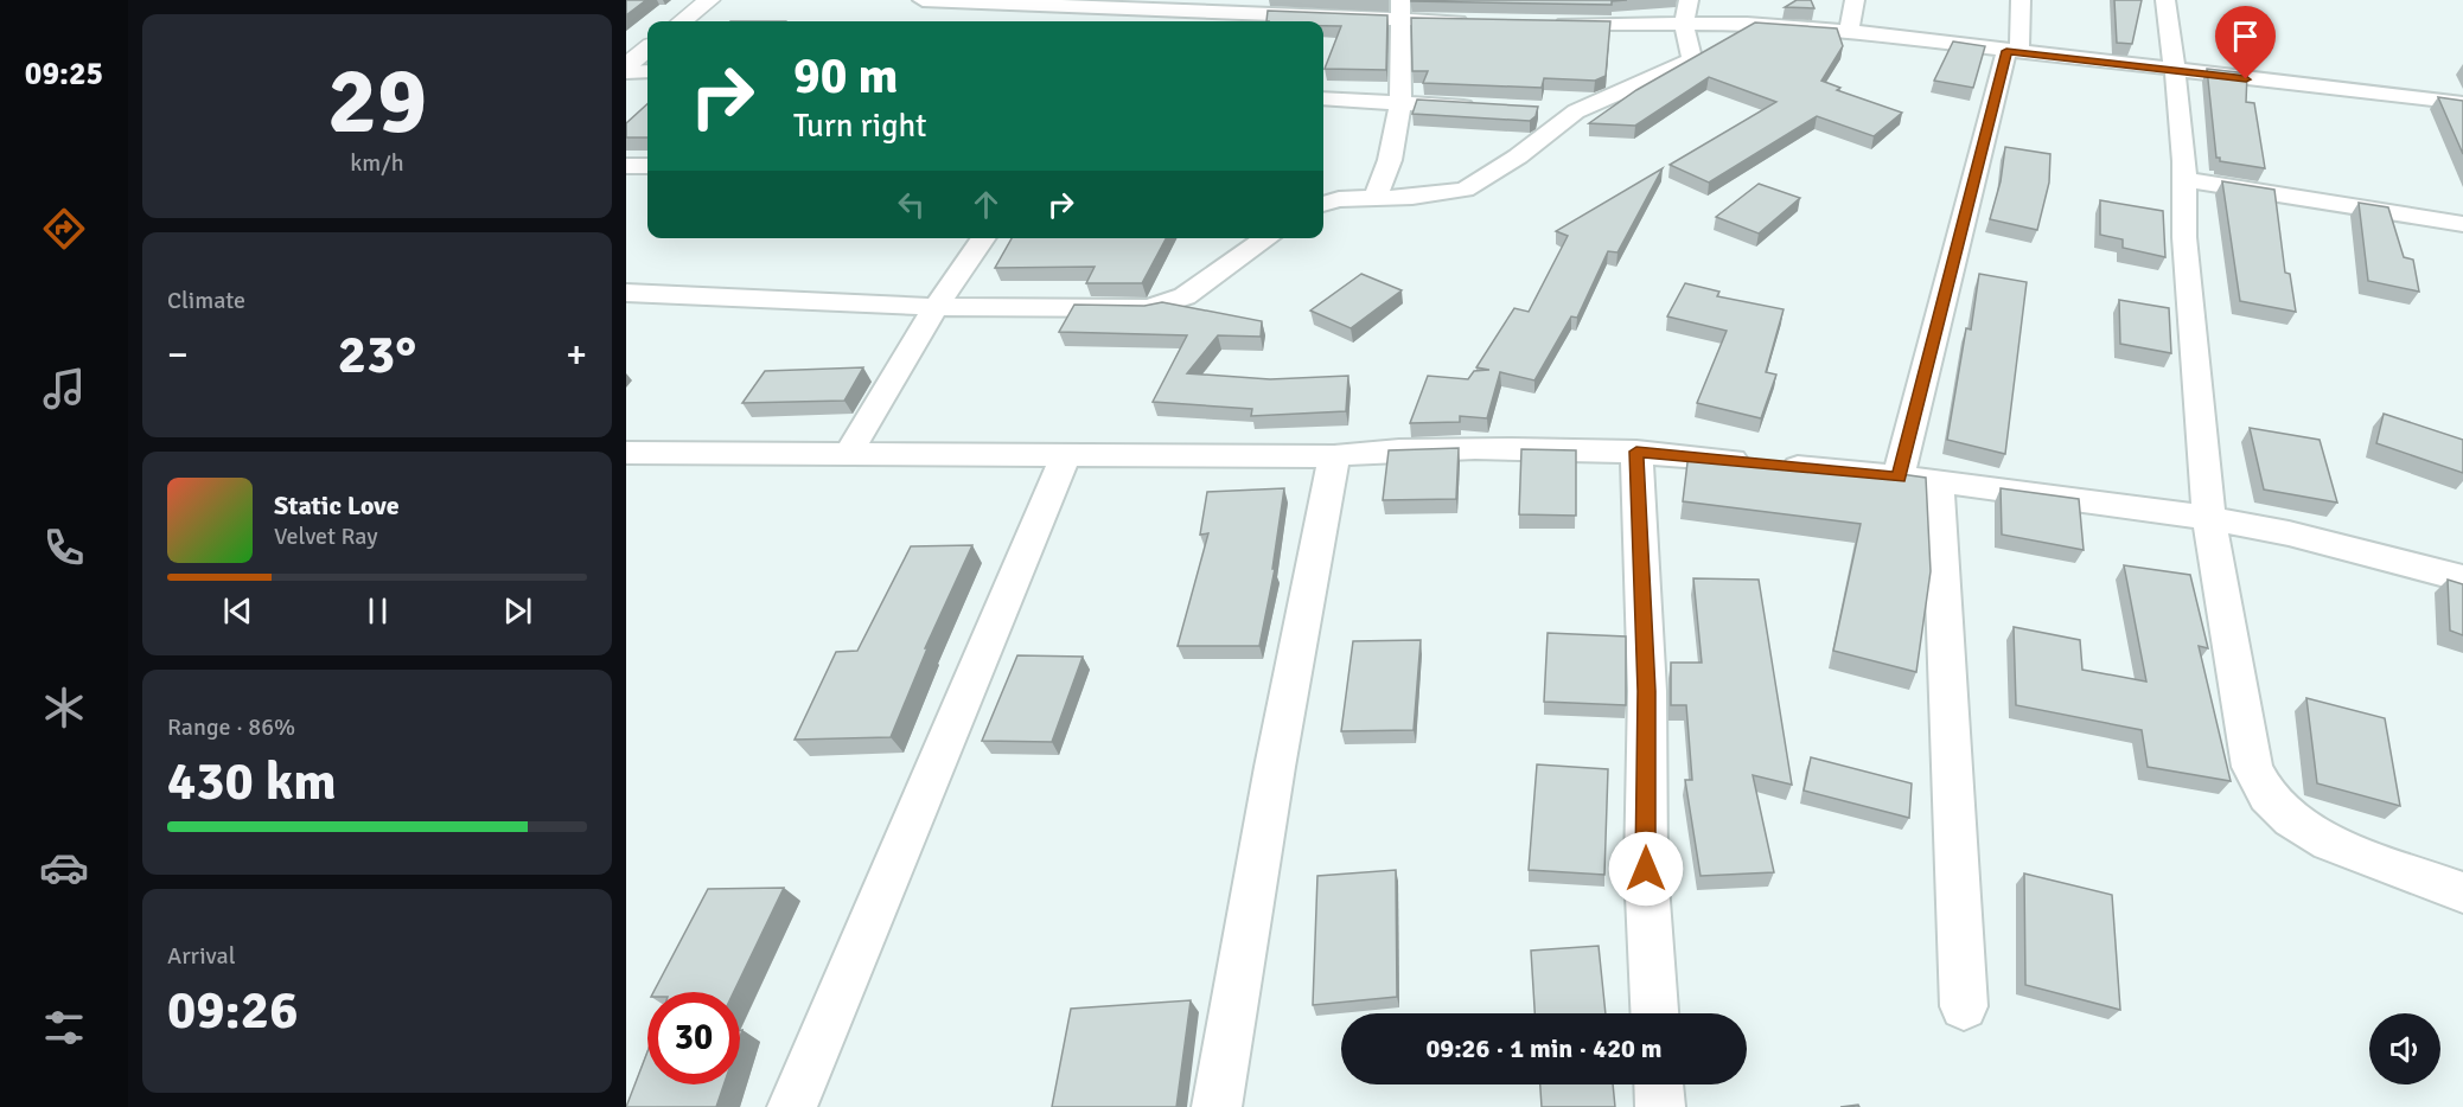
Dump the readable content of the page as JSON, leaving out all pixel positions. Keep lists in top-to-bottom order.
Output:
{
  "page": {
    "tabs": "09:25",
    "tile": [
      ["29", "km/h"],
      "Climate",
      ["Range · 86%", "430 km"],
      ["Arrival", "09:26"]
    ],
    "turn": ["90 m", "Turn right"],
    "heat": ["−", "23°", "+"],
    "song": ["Static Love", "Velvet Ray"],
    "limit": "30",
    "trip": "09:26 · 1 min · 420 m"
  }
}
